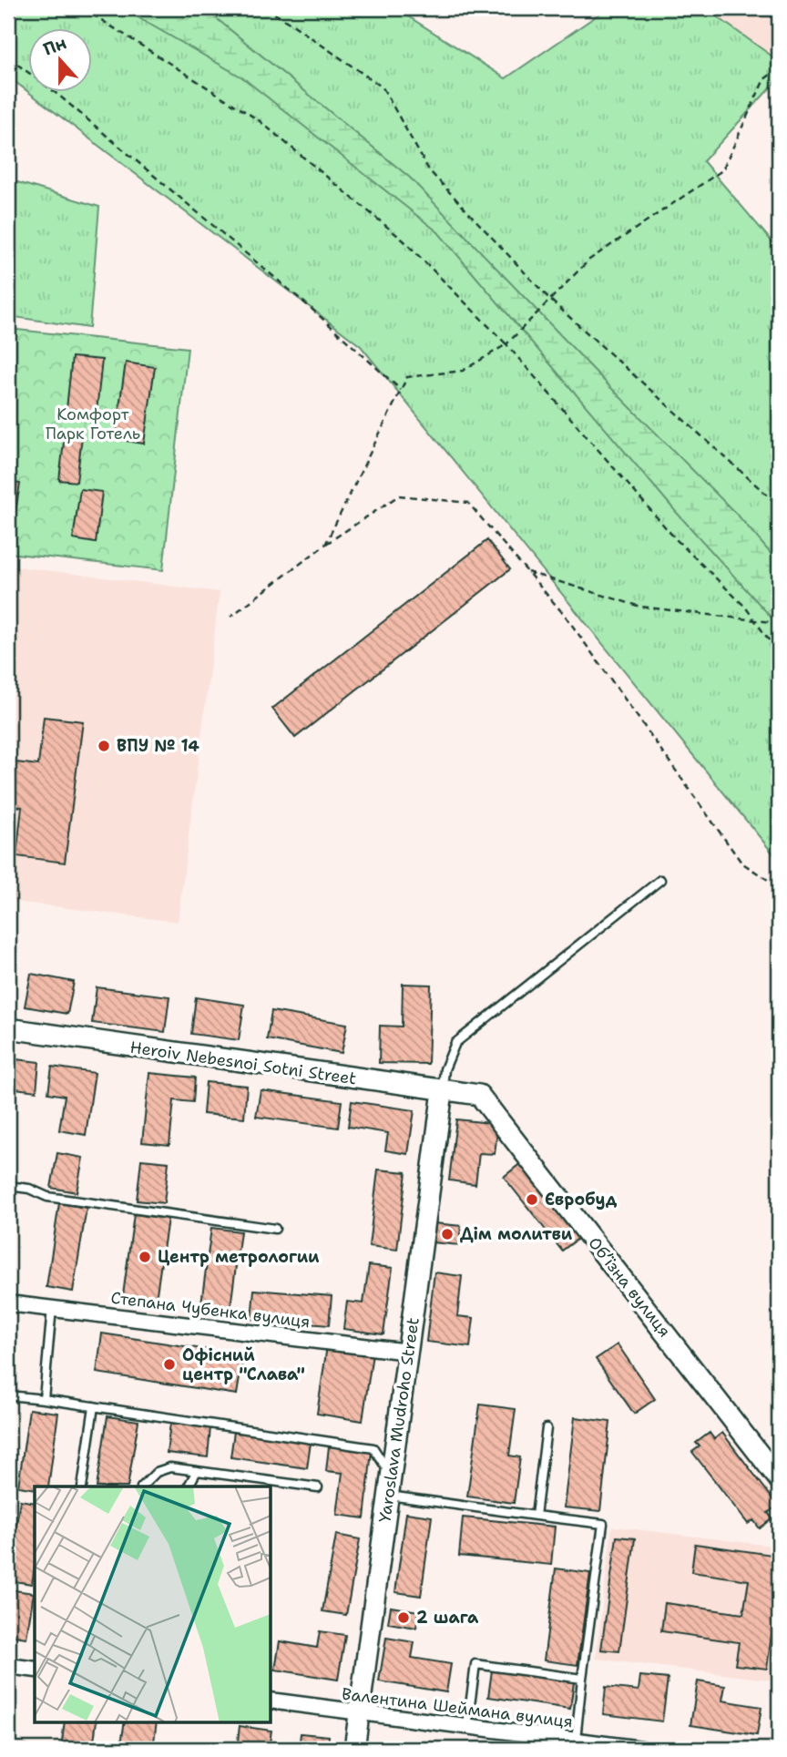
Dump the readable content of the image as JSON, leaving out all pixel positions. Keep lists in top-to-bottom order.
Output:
{
  "streets": {
    "street": [
      "Heroiv Nebesnoi Sotni Street",
      "Об’їзна вулиця",
      "Степана Чубенка вулиця",
      "Yaroslava Mudroho Street",
      "Валентина Шеймана вулиця"
    ]
  },
  "crossings": [
    ["Heroiv Nebesnoi Sotni Street", "Об’їзна вулиця"],
    ["Heroiv Nebesnoi Sotni Street", "Yaroslava Mudroho Street"],
    ["Степана Чубенка вулиця", "Yaroslava Mudroho Street"],
    ["Yaroslava Mudroho Street", "Валентина Шеймана вулиця"]
  ],
  "parks": ["Комфорт Парк Готель"],
  "places": [
    "ВПУ № 14",
    "Євробуд",
    "Дім молитви",
    "Центр метрологии",
    "Офісний центр \"Слава\"",
    "2 шага"
  ],
  "north": "top"
}
